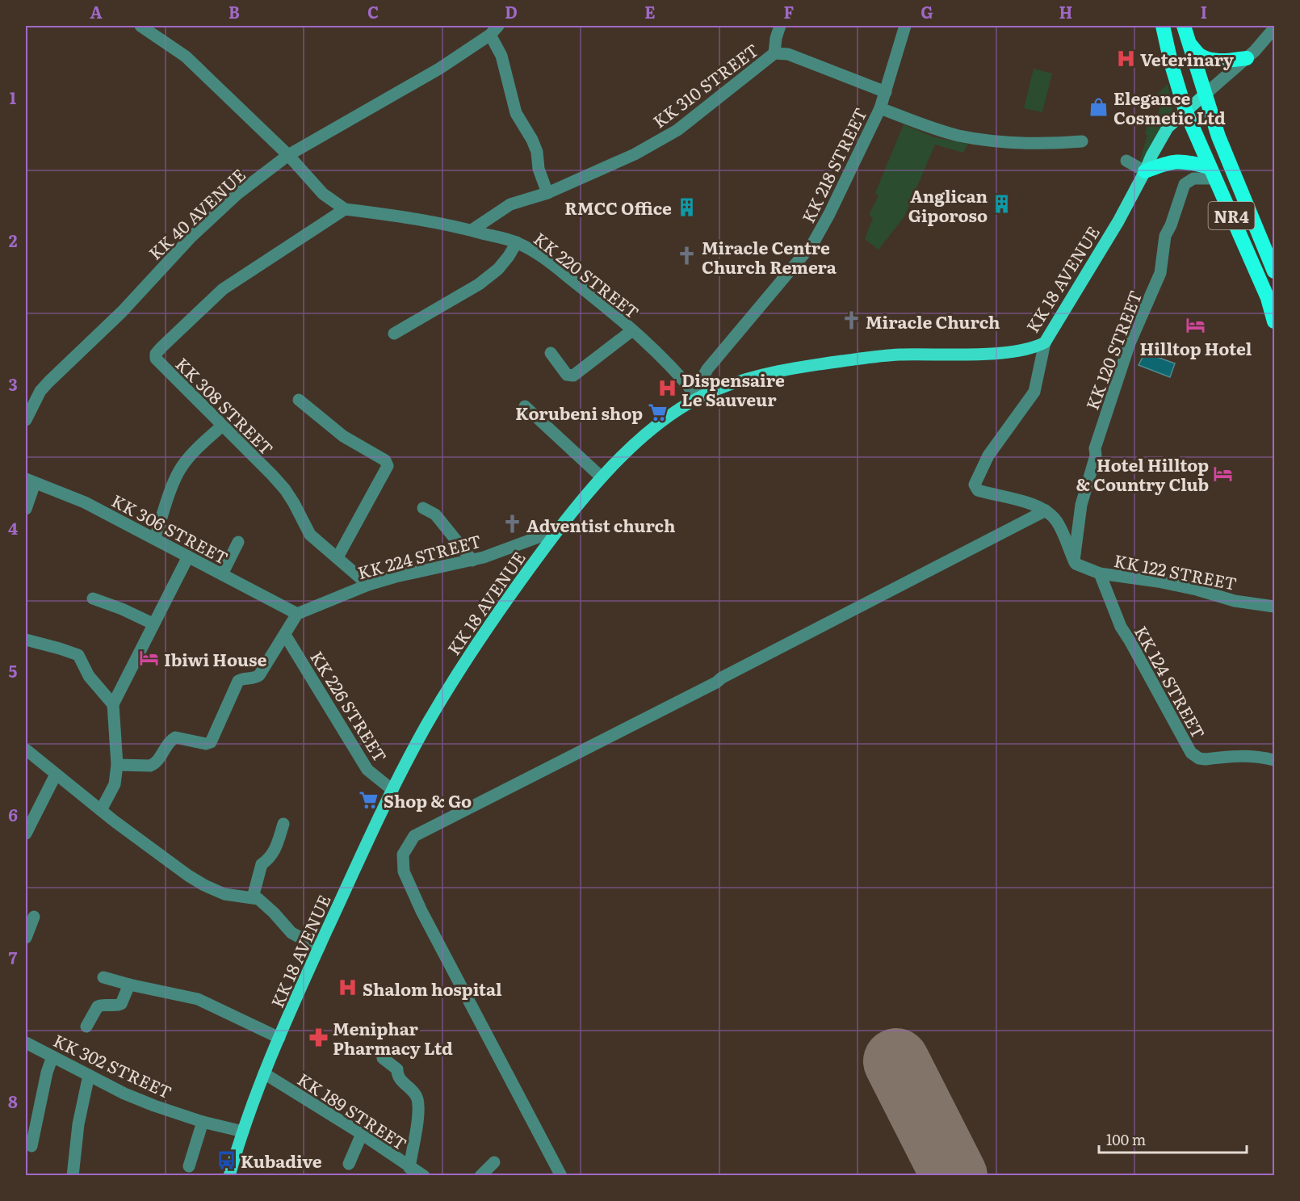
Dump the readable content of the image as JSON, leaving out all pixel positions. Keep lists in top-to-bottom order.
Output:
{
  "streets": {
    "highway": ["NR4"],
    "main road": ["KK 18 AVENUE"],
    "street": [
      "KK 310 STREET",
      "KK 218 STREET",
      "KK 40 AVENUE",
      "KK 220 STREET",
      "KK 120 STREET",
      "KK 308 STREET",
      "KK 306 STREET",
      "KK 224 STREET",
      "KK 122 STREET",
      "KK 124 STREET",
      "KK 226 STREET",
      "KK 302 STREET",
      "KK 189 STREET"
    ]
  },
  "crossings": [
    ["KK 310 STREET", "KK 218 STREET"],
    ["KK 310 STREET", "KK 220 STREET"],
    ["KK 218 STREET", "KK 220 STREET"],
    ["KK 218 STREET", "KK 18 AVENUE"],
    ["NR4", "KK 18 AVENUE"],
    ["NR4", "KK 120 STREET"],
    ["KK 220 STREET", "KK 18 AVENUE"],
    ["KK 220 STREET", "KK 308 STREET"],
    ["KK 18 AVENUE", "KK 224 STREET"],
    ["KK 18 AVENUE", "KK 226 STREET"],
    ["KK 18 AVENUE", "KK 302 STREET"],
    ["KK 18 AVENUE", "KK 189 STREET"],
    ["KK 120 STREET", "KK 122 STREET"],
    ["KK 308 STREET", "KK 224 STREET"],
    ["KK 306 STREET", "KK 224 STREET"],
    ["KK 122 STREET", "KK 124 STREET"]
  ],
  "places": {
    "hospital": ["Veterinary", "Dispensaire Le Sauveur", "Shalom hospital"],
    "shop": ["Elegance Cosmetic Ltd"],
    "building": ["Anglican Giporoso", "RMCC Office"],
    "church": ["Miracle Centre Church Remera", "Miracle Church", "Adventist church"],
    "hotel": ["Hilltop Hotel", "Hotel Hilltop & Country Club", "Ibiwi House"],
    "supermarket": ["Korubeni shop", "Shop & Go"],
    "pharmacy": ["Meniphar Pharmacy Ltd"],
    "bus stop": ["Kubadive"]
  },
  "scale_bar": "100 m",
  "grid": {
    "columns": [
      "A",
      "B",
      "C",
      "D",
      "E",
      "F",
      "G",
      "H",
      "I"
    ],
    "rows": [
      "1",
      "2",
      "3",
      "4",
      "5",
      "6",
      "7",
      "8"
    ]
  }
}
